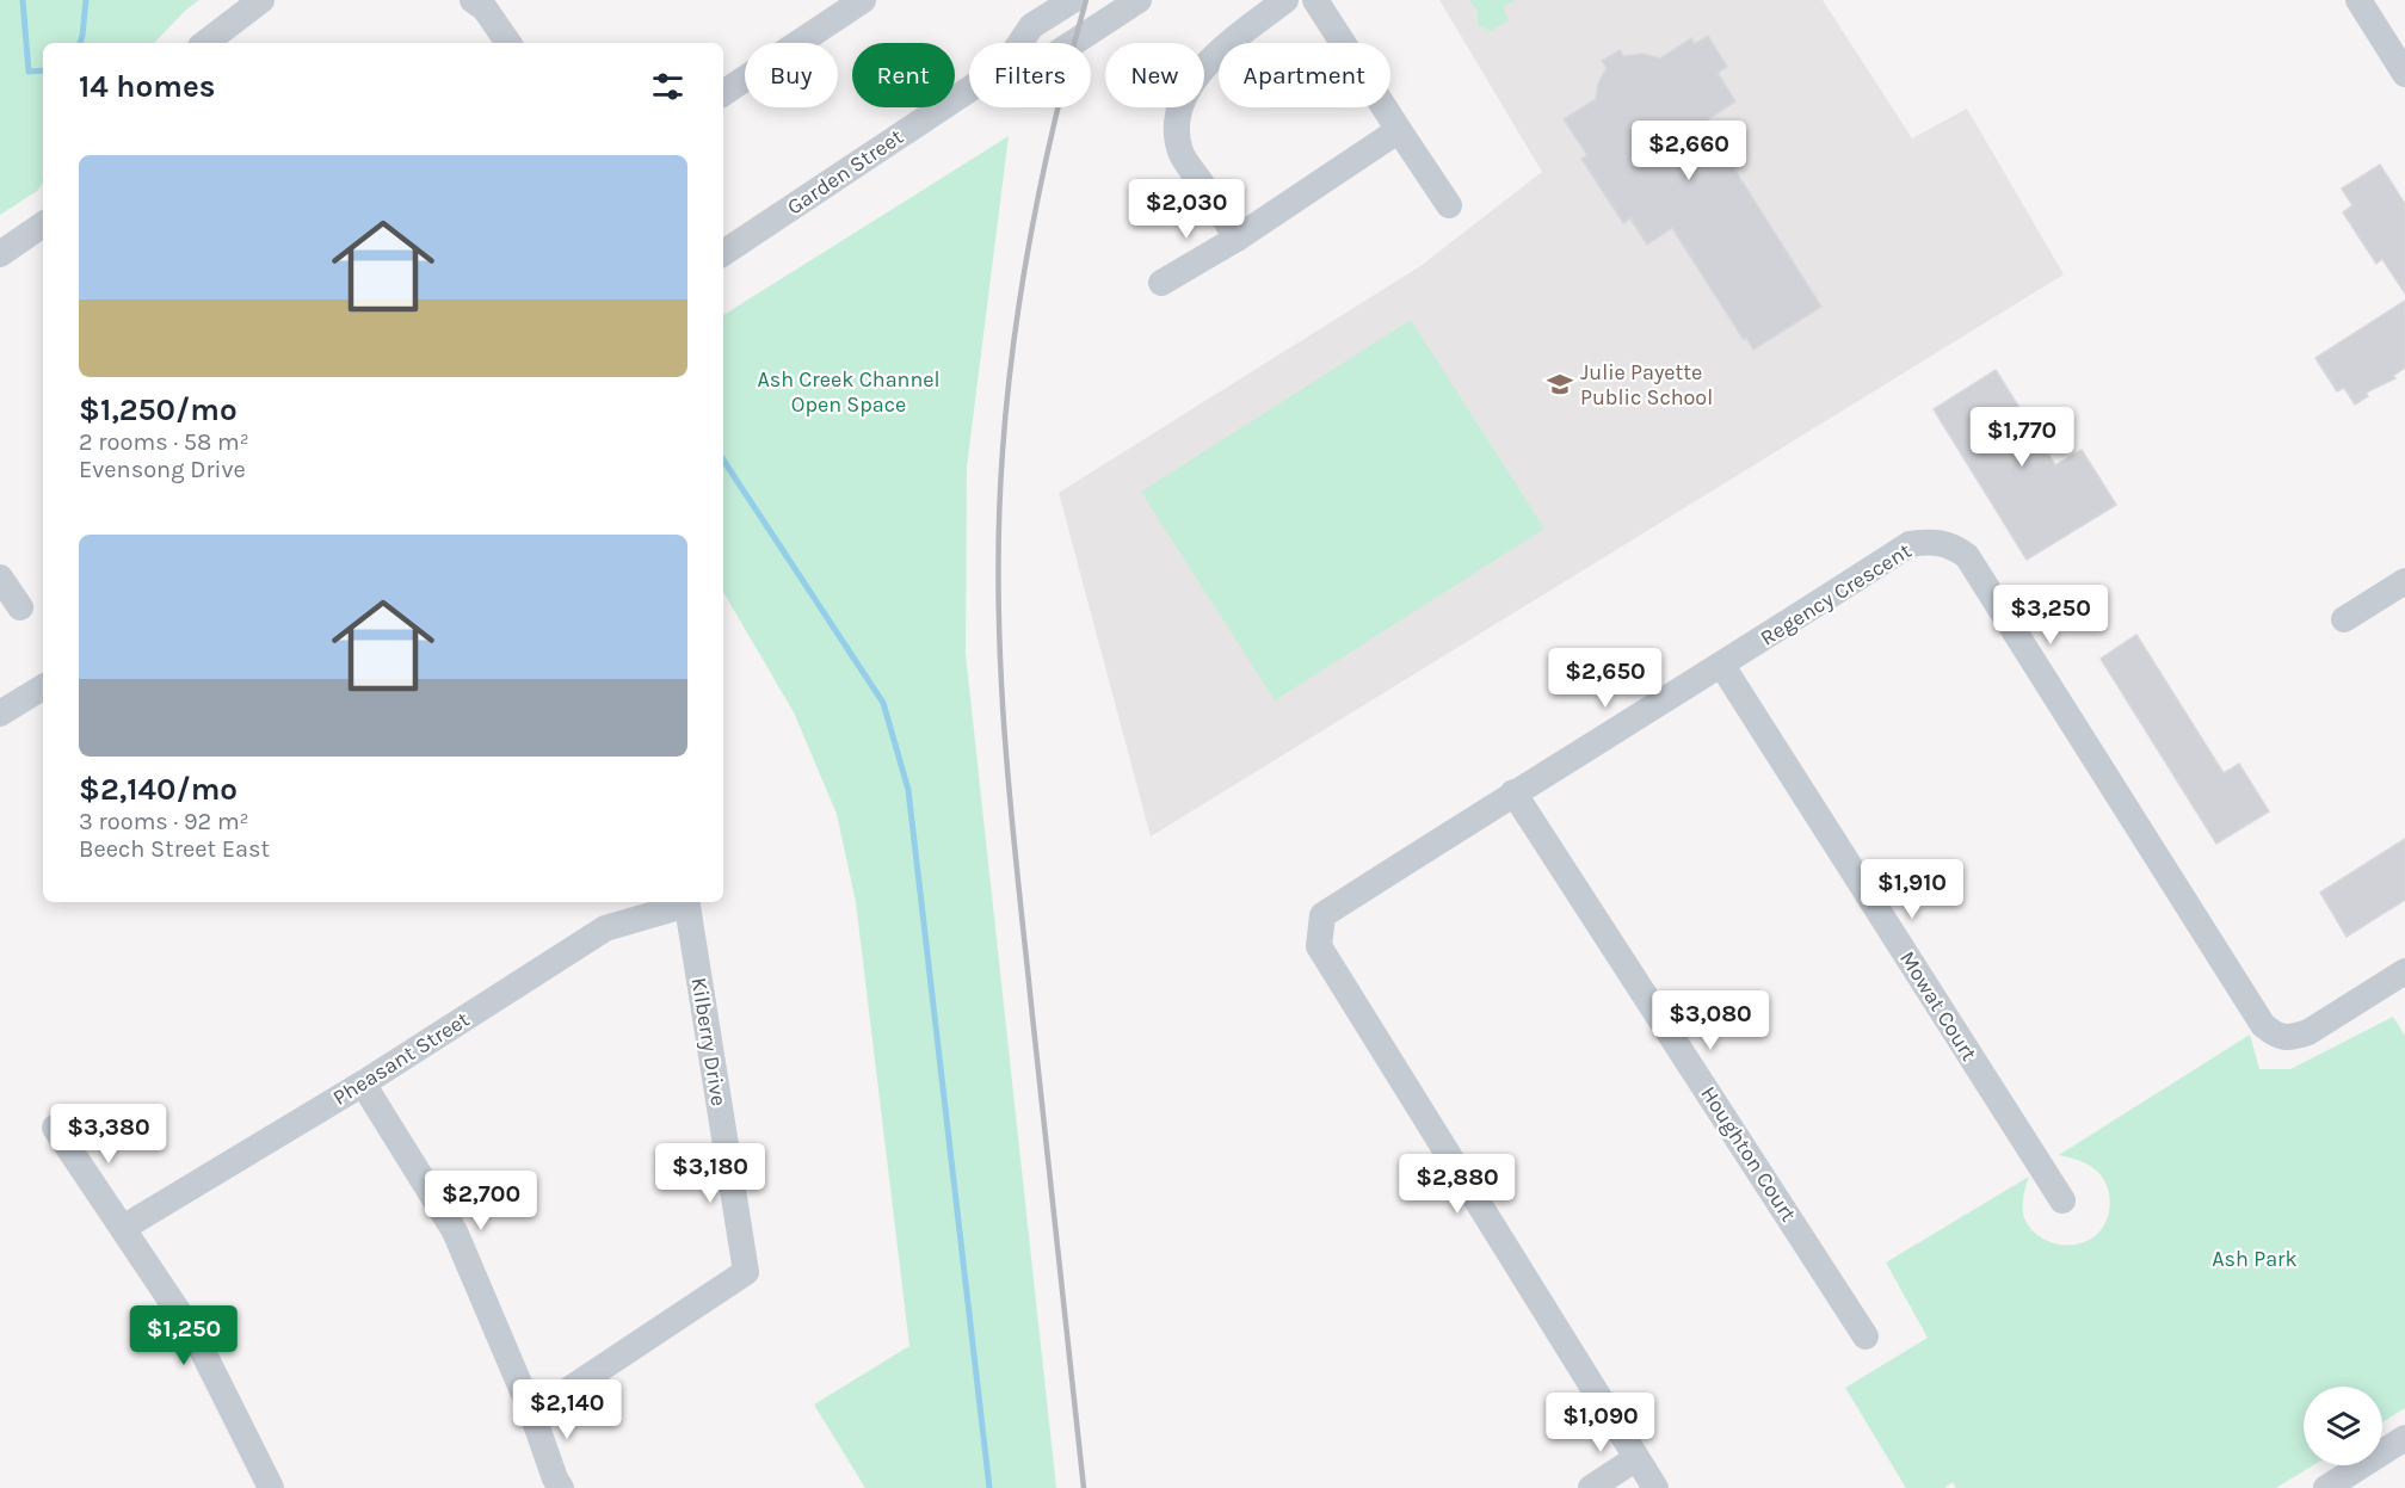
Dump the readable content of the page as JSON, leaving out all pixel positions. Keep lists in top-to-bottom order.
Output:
{
  "streets": {
    "street": [
      "Garden Street",
      "Regency Crescent",
      "Mowat Court",
      "Kilberry Drive",
      "Pheasant Street",
      "Houghton Court"
    ]
  },
  "crossings": [
    ["Regency Crescent", "Mowat Court"],
    ["Regency Crescent", "Houghton Court"],
    ["Kilberry Drive", "Pheasant Street"]
  ],
  "parks": ["Ash Creek Channel Open Space", "Ash Park"],
  "places": {
    "school or university": ["Julie Payette Public School"]
  },
  "page": {
    "chip": [
      "Buy",
      "Rent",
      "Filters",
      "New",
      "Apartment"
    ],
    "heading": "14 homes",
    "price": [
      "$2,660",
      "$2,030",
      "$1,770",
      "$3,250",
      "$2,650",
      "$1,910",
      "$3,080",
      "$3,380",
      "$3,180",
      "$2,880",
      "$2,700",
      "$1,250",
      "$2,140",
      "$1,090"
    ],
    "list": [
      {
        "name": "$1,250/mo",
        "note": "2 rooms · 58 m² · Evensong Drive"
      },
      {
        "name": "$2,140/mo",
        "note": "3 rooms · 92 m² · Beech Street East"
      }
    ]
  }
}
